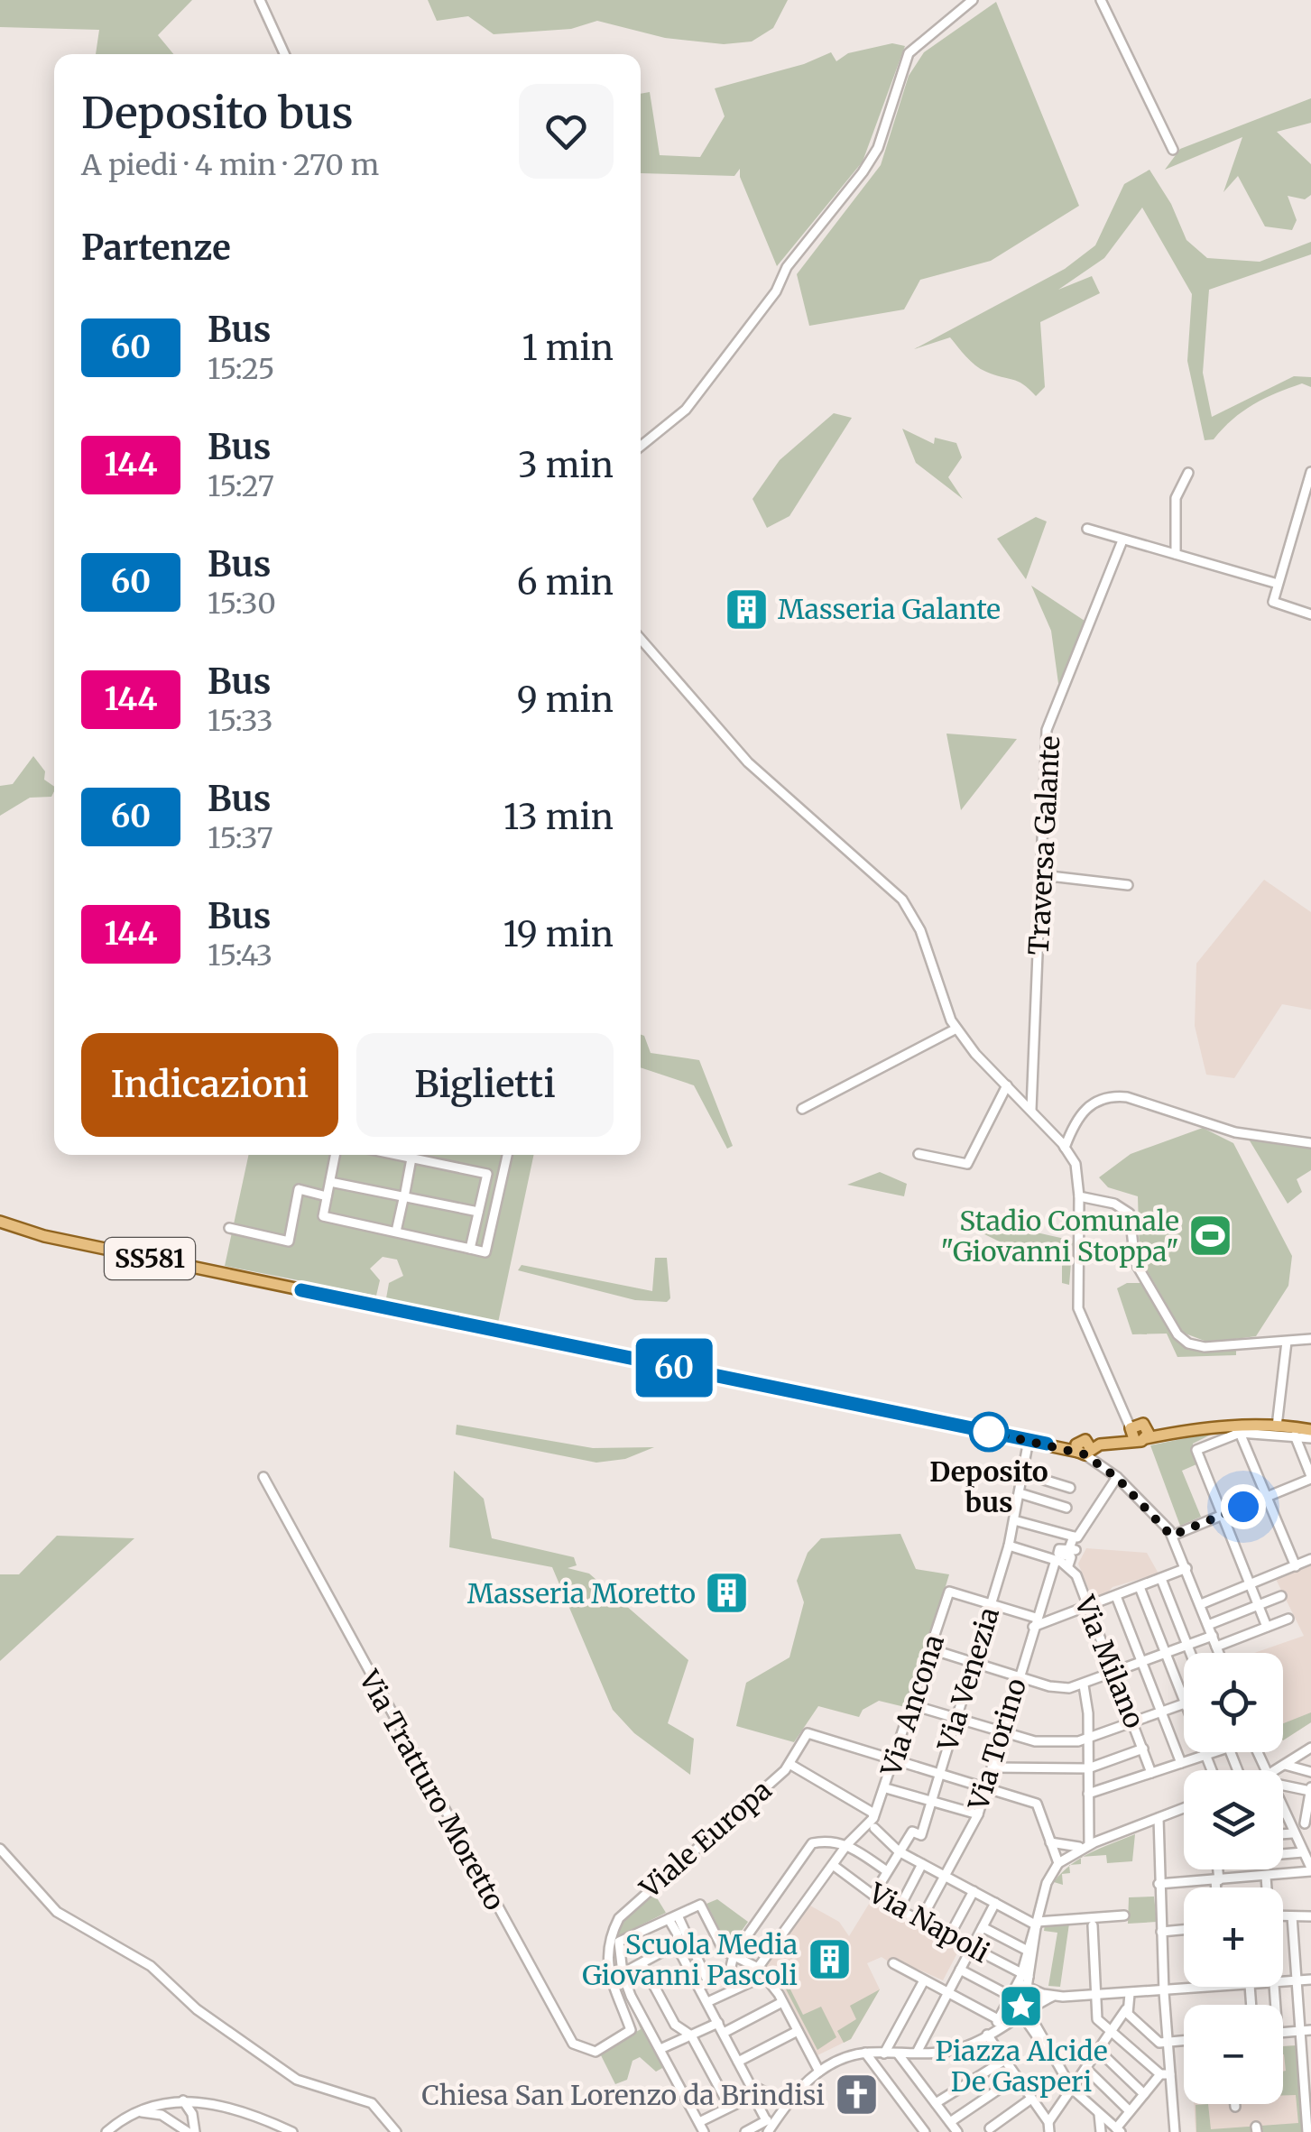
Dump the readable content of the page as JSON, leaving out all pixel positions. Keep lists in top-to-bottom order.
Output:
{
  "streets": {
    "main road": ["SS581"],
    "street": [
      "Traversa Galante",
      "Via Milano",
      "Via Venezia",
      "Via Ancona",
      "Via Torino",
      "Via Tratturo Moretto",
      "Viale Europa",
      "Via Napoli"
    ]
  },
  "crossings": [
    ["SS581", "Via Venezia"],
    ["Via Milano", "Via Venezia"],
    ["Via Milano", "Via Torino"],
    ["Via Venezia", "Via Ancona"],
    ["Via Venezia", "Via Napoli"],
    ["Via Ancona", "Viale Europa"],
    ["Via Torino", "Via Napoli"],
    ["Via Tratturo Moretto", "Viale Europa"]
  ],
  "places": {
    "building": ["Masseria Galante", "Masseria Moretto", "Scuola Media Giovanni Pascoli"],
    "sports": ["Stadio Comunale \"Giovanni Stoppa\""],
    "other": ["Deposito bus"],
    "place": ["Piazza Alcide De Gasperi"],
    "church": ["Chiesa San Lorenzo da Brindisi"]
  },
  "lines": ["bus line 60"],
  "page": {
    "on_map": "60",
    "heading": [
      ["Deposito bus", "A piedi · 4 min · 270 m"],
      "Partenze"
    ],
    "list": [
      {
        "mark": "60",
        "name": "Bus",
        "note": "15:25",
        "value": "1 min"
      },
      {
        "mark": "144",
        "name": "Bus",
        "note": "15:27",
        "value": "3 min"
      },
      {
        "mark": "60",
        "name": "Bus",
        "note": "15:30",
        "value": "6 min"
      },
      {
        "mark": "144",
        "name": "Bus",
        "note": "15:33",
        "value": "9 min"
      },
      {
        "mark": "60",
        "name": "Bus",
        "note": "15:37",
        "value": "13 min"
      },
      {
        "mark": "144",
        "name": "Bus",
        "note": "15:43",
        "value": "19 min"
      }
    ],
    "buttons": ["Indicazioni", "Biglietti"],
    "map_buttons": ["+", "−"]
  }
}
